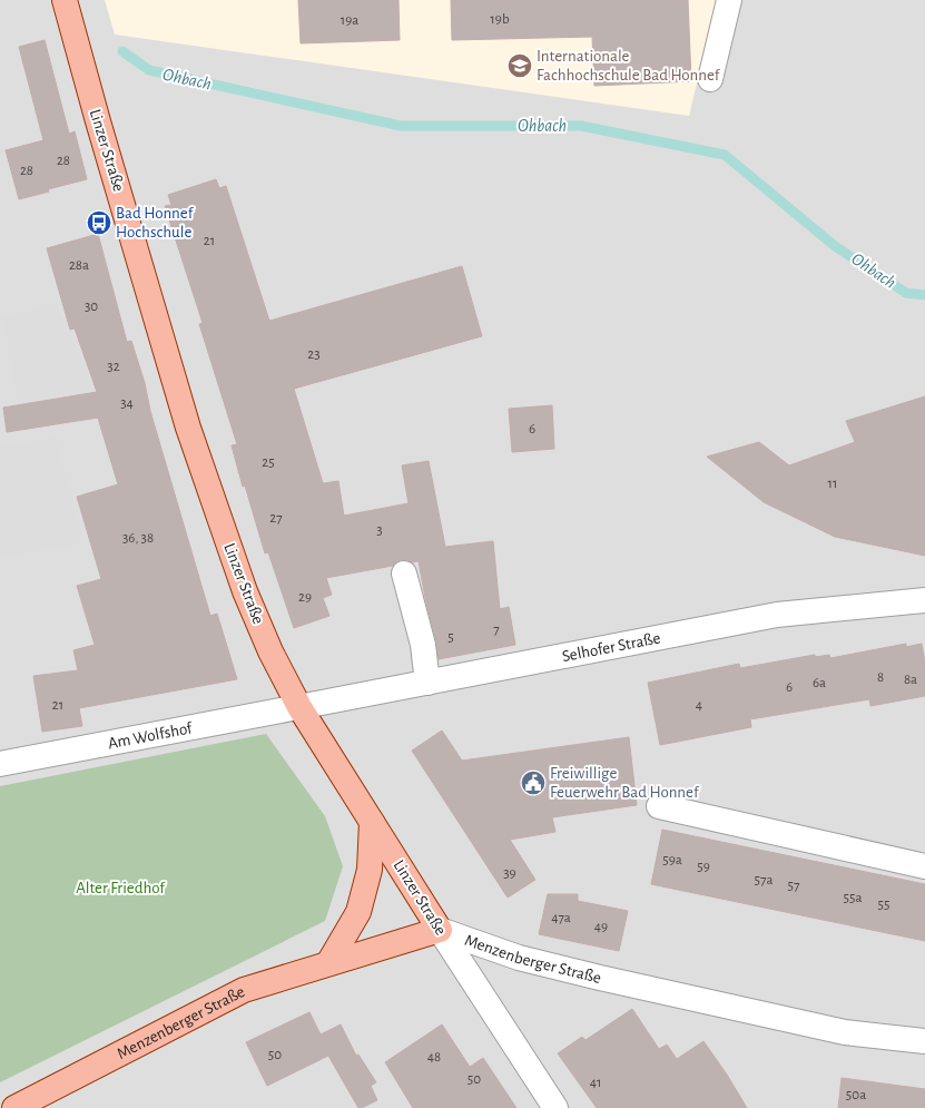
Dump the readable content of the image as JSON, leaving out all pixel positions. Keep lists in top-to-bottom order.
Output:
{
  "streets": {
    "main road": ["Linzer Straße", "Menzenberger Straße"],
    "street": ["Selhofer Straße", "Am Wolfshof"]
  },
  "crossings": [
    ["Linzer Straße", "Selhofer Straße"],
    ["Linzer Straße", "Am Wolfshof"],
    ["Linzer Straße", "Menzenberger Straße"],
    ["Selhofer Straße", "Am Wolfshof"]
  ],
  "water": ["Ohbach"],
  "parks": ["Alter Friedhof"],
  "places": {
    "school or university": ["Internationale Fachhochschule Bad Honnef"],
    "bus stop": ["Bad Honnef Hochschule"],
    "public building": ["Freiwillige Feuerwehr Bad Honnef"]
  },
  "house_numbers": [
    "19b",
    "19a",
    "28",
    "28",
    "21",
    "28a",
    "30",
    "23",
    "32",
    "34",
    "6",
    "25",
    "11",
    "27",
    "3",
    "36, 38",
    "29",
    "7",
    "5",
    "8",
    "8a",
    "6a",
    "6",
    "21",
    "4",
    "59a",
    "59",
    "39",
    "57a",
    "57",
    "55a",
    "55",
    "47a",
    "49",
    "50",
    "48",
    "50",
    "41",
    "50a"
  ]
}
